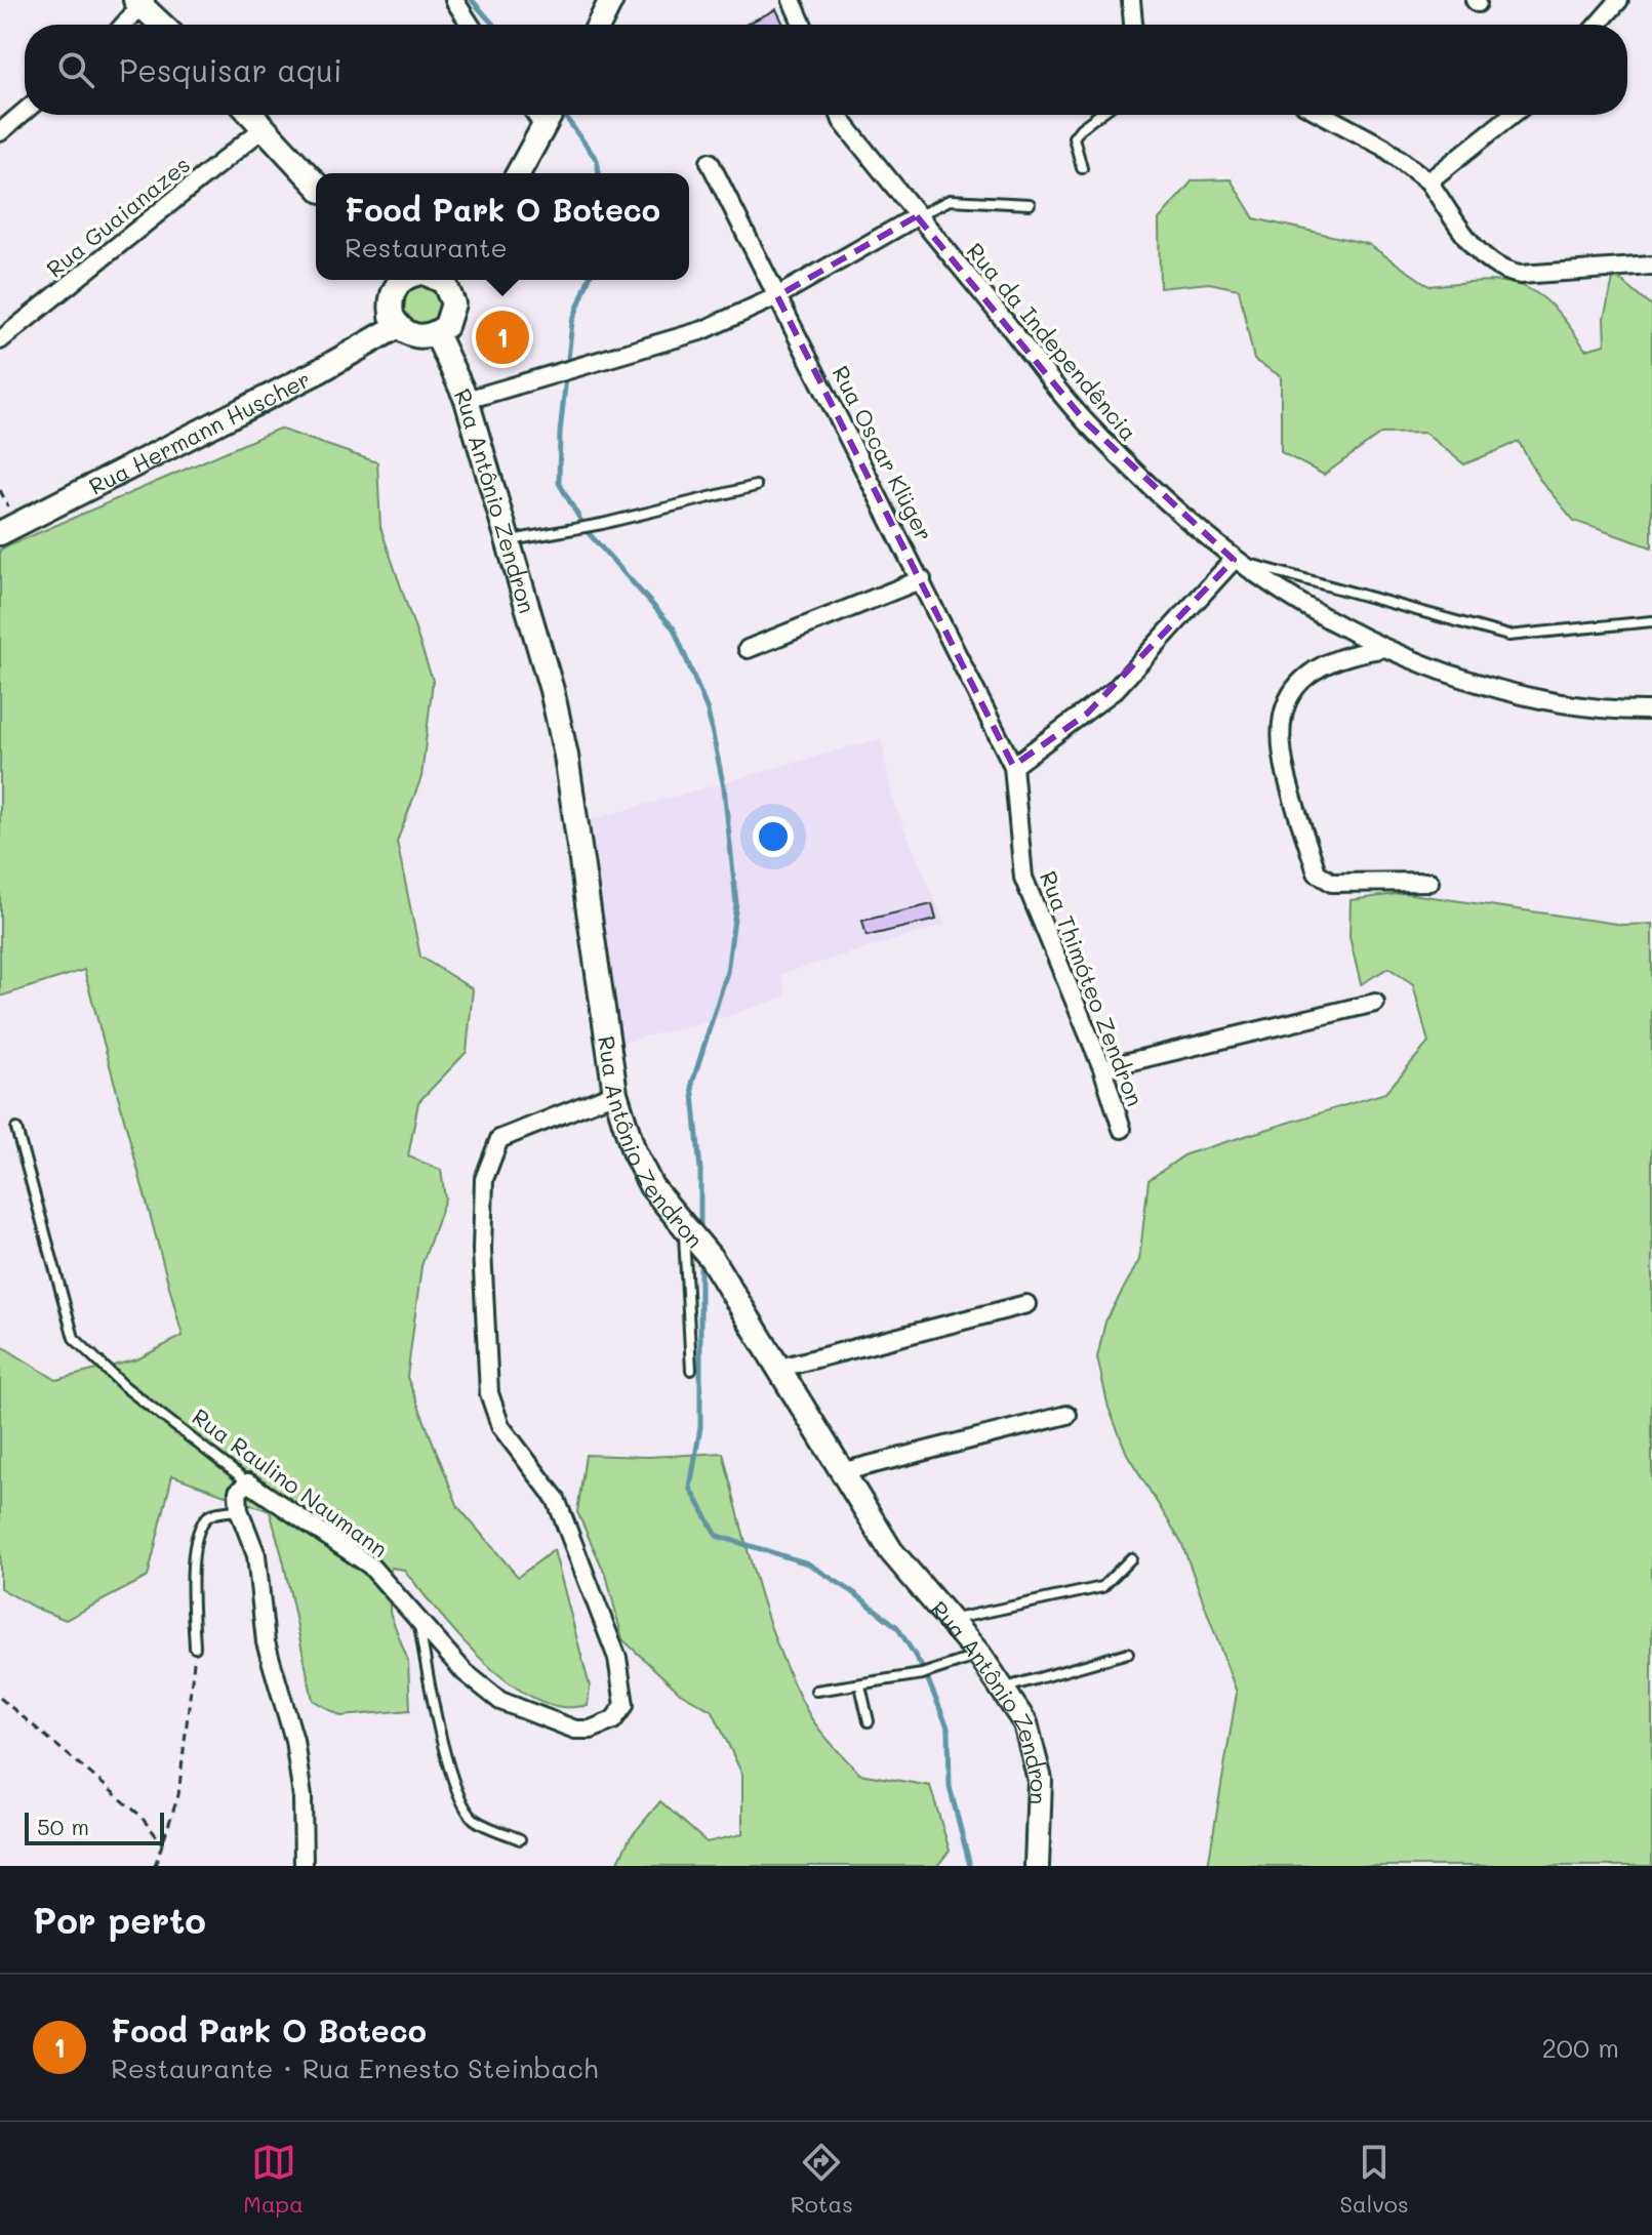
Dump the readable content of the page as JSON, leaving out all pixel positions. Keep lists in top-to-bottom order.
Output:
{
  "streets": {
    "street": [
      "Rua Guaianazes",
      "Rua da Independência",
      "Rua Hermann Huscher",
      "Rua Oscar Klüger",
      "Rua Antônio Zendron",
      "Rua Thimóteo Zendron",
      "Rua Raulino Naumann"
    ]
  },
  "crossings": [
    ["Rua Oscar Klüger", "Rua Thimóteo Zendron"],
    ["Rua Antônio Zendron", "Rua Raulino Naumann"]
  ],
  "scale_bar": "50 m",
  "page": {
    "search": "Pesquisar aqui",
    "popup": ["Food Park O Boteco", "Restaurante"],
    "pins": "1",
    "scale": "50 m",
    "heading": "Por perto",
    "list": [
      {
        "mark": "1",
        "name": "Food Park O Boteco",
        "note": "Restaurante · Rua Ernesto Steinbach",
        "value": "200 m"
      }
    ],
    "nav": ["Mapa", "Rotas", "Salvos"]
  }
}
